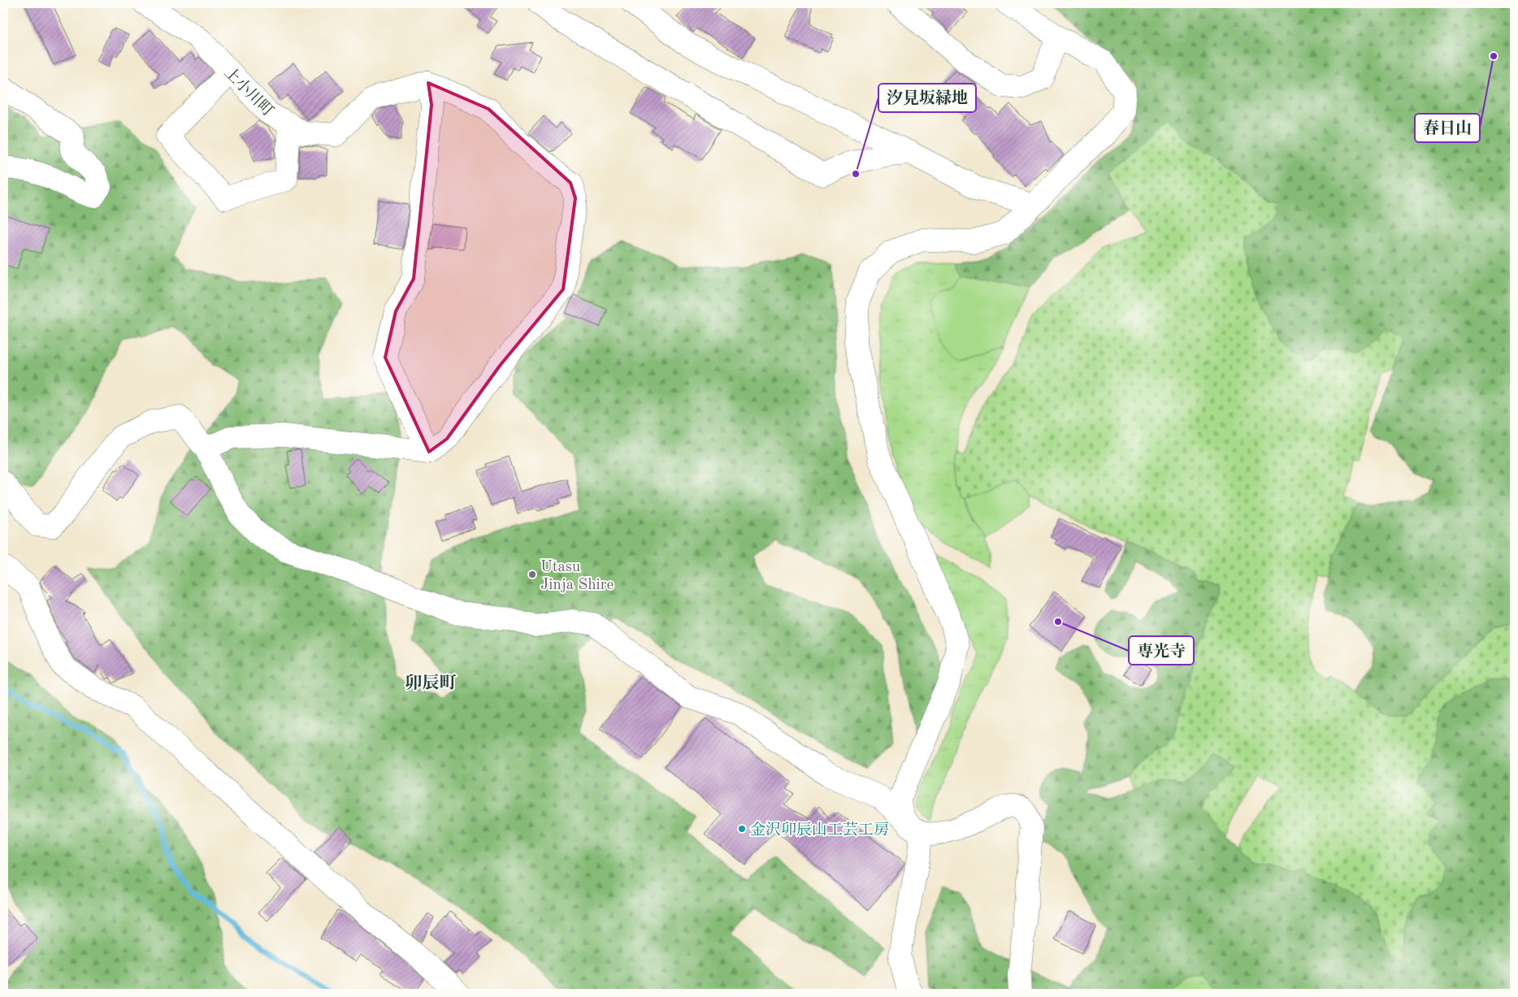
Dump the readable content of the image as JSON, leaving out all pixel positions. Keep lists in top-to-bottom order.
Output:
{
  "streets": {
    "street": ["上小川町"]
  },
  "districts": ["卯辰町"],
  "places": [
    "春日山",
    "汐見坂緑地",
    "Utasu Jinja Shire",
    "専光寺",
    "金沢卯辰山工芸工房"
  ]
}
